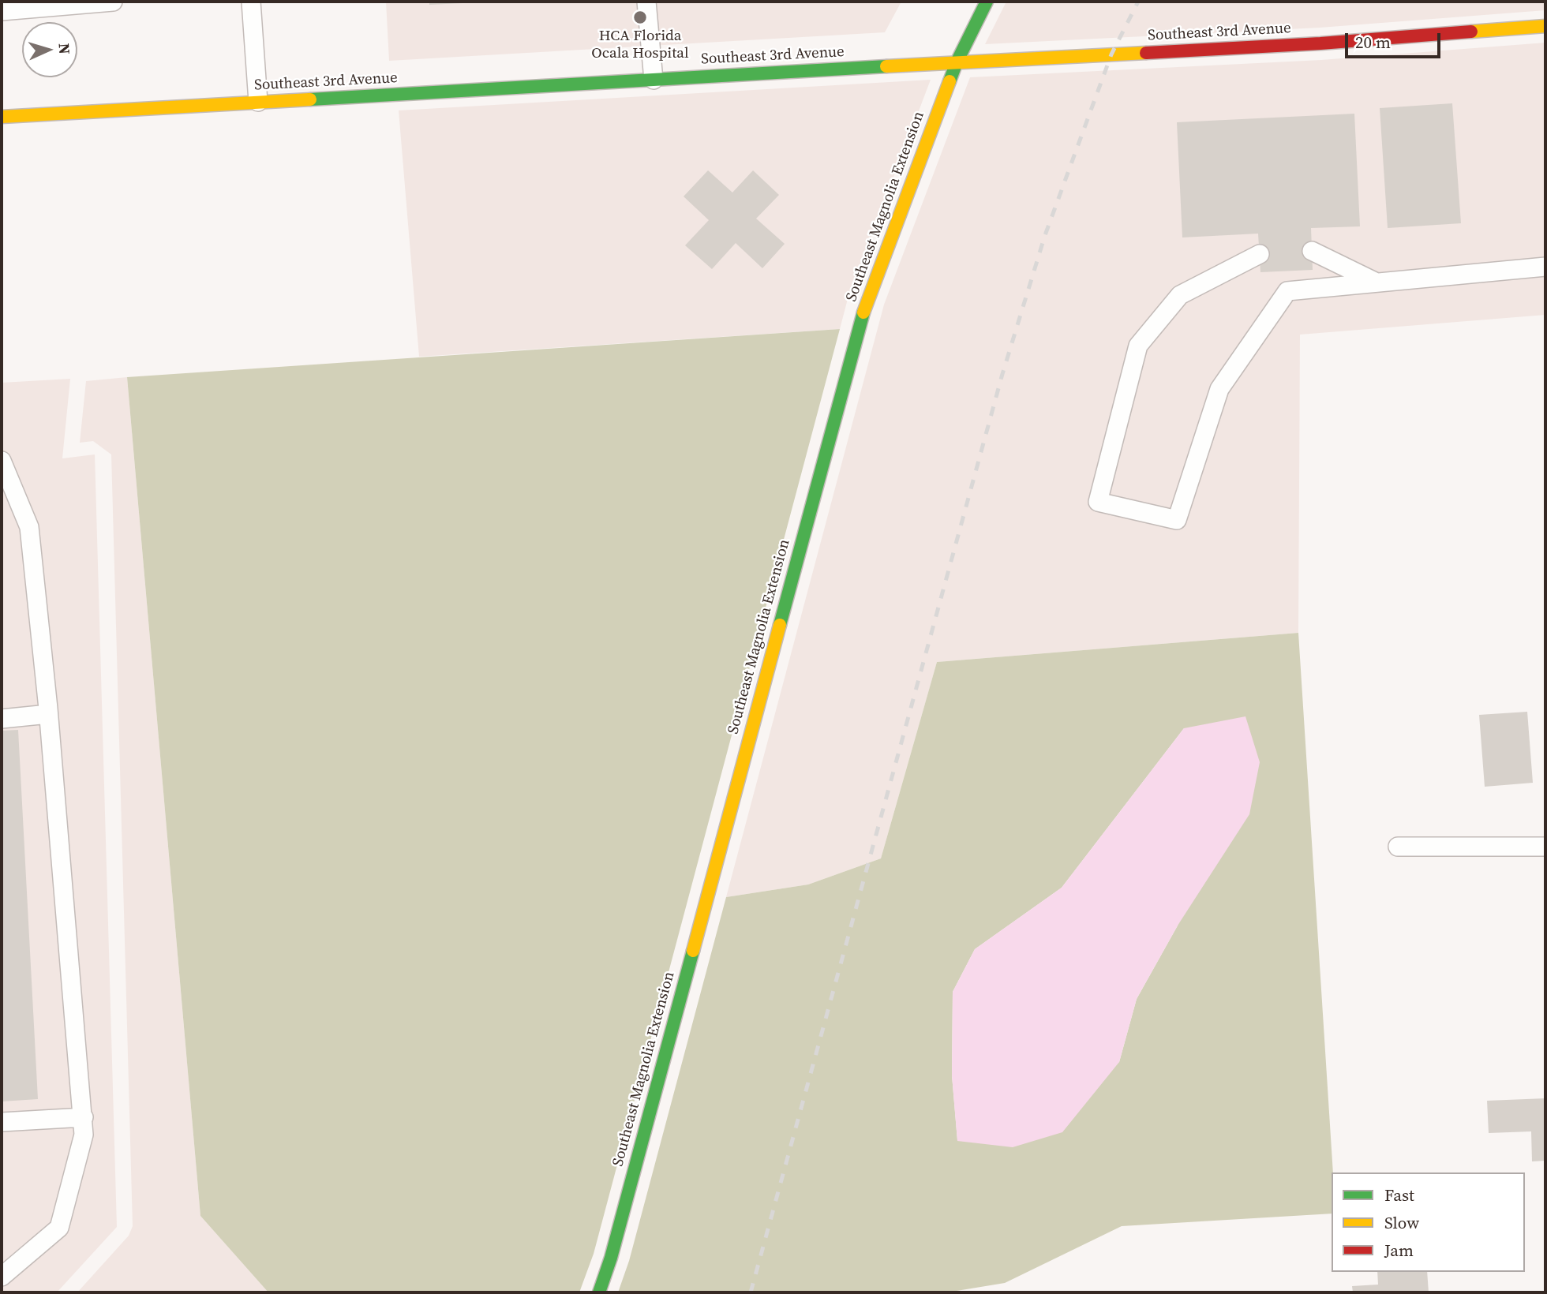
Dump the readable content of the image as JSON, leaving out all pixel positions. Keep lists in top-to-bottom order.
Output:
{
  "streets": {
    "street": ["Southeast 3rd Avenue", "Southeast Magnolia Extension"]
  },
  "crossings": [
    ["Southeast 3rd Avenue", "Southeast Magnolia Extension"]
  ],
  "places": ["HCA Florida Ocala Hospital"],
  "legend": ["Fast", "Slow", "Jam"],
  "scale_bar": "20 m",
  "north": "right"
}
